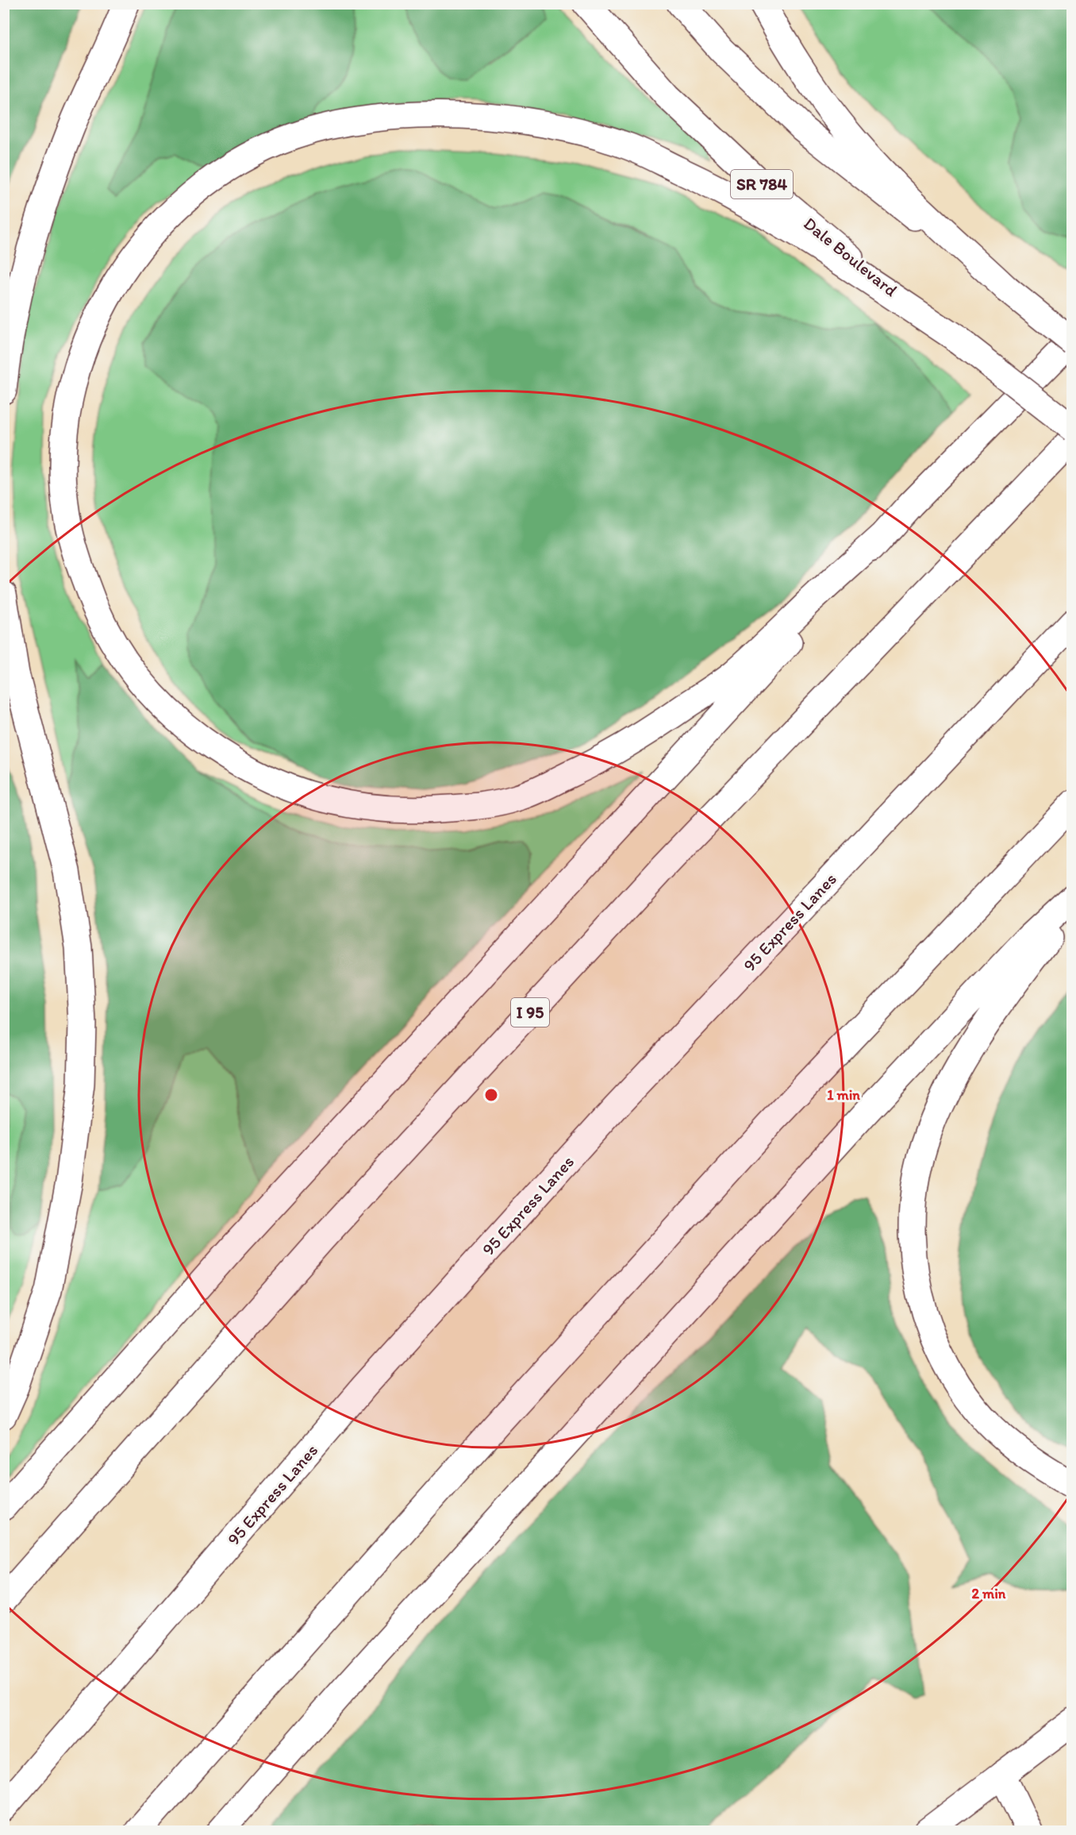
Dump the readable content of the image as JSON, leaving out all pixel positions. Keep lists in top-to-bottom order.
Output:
{
  "streets": {
    "main road": [
      "SR 784",
      "Dale Boulevard",
      "95 Express Lanes",
      "I 95"
    ]
  },
  "rings": ["1 min", "2 min"]
}
